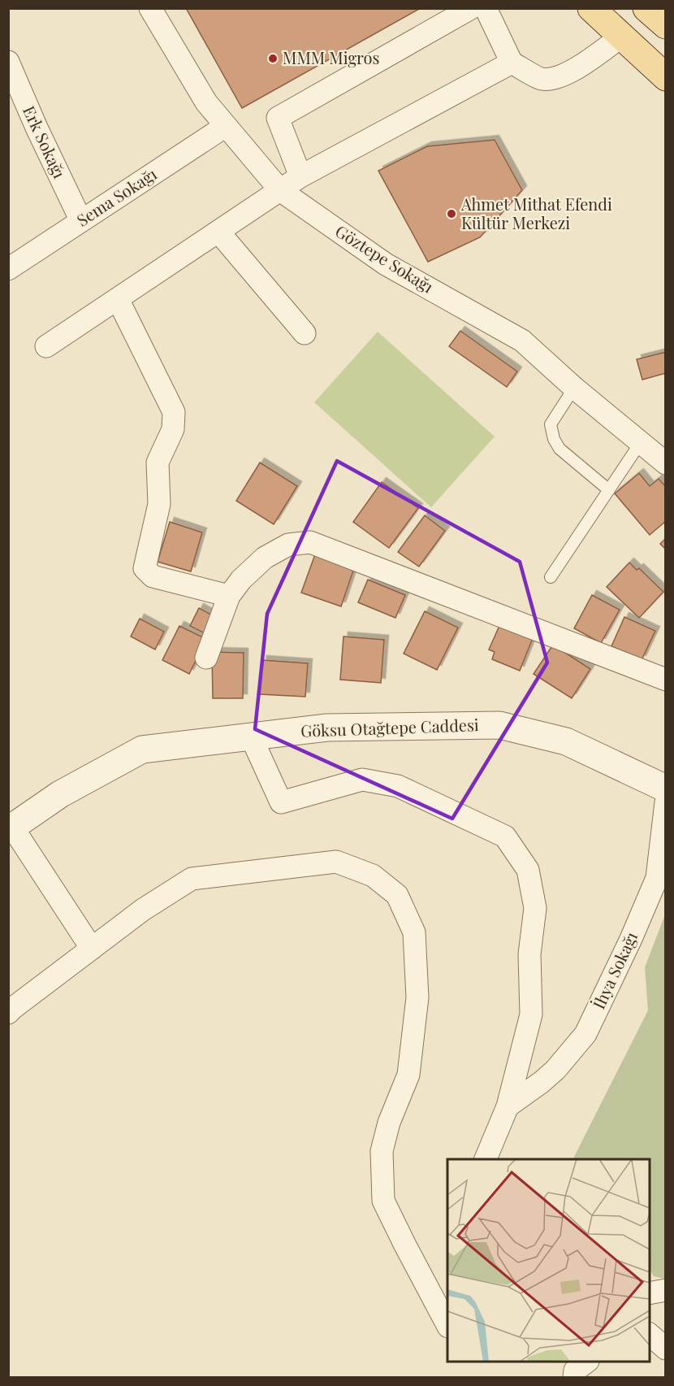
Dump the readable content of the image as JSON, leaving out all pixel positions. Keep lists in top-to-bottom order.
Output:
{
  "streets": {
    "street": [
      "Erk Sokağı",
      "Sema Sokağı",
      "Göztepe Sokağı",
      "Göksu Otağtepe Caddesi",
      "İhya Sokağı"
    ]
  },
  "crossings": [
    ["Erk Sokağı", "Sema Sokağı"],
    ["Sema Sokağı", "Göztepe Sokağı"]
  ],
  "places": ["MMM Migros", "Ahmet Mithat Efendi Kültür Merkezi"]
}
